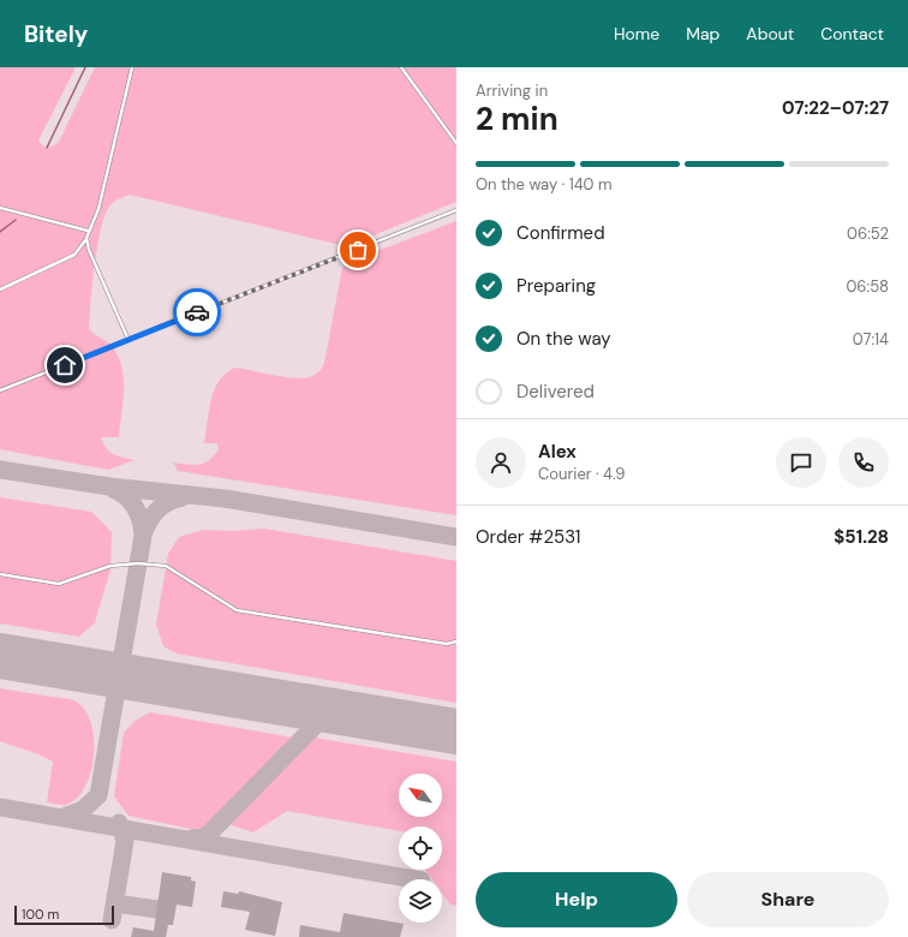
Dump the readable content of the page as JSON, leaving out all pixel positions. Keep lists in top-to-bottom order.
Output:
{
  "scale_bar": "100 m",
  "north": "top left",
  "page": {
    "header": "Bitely",
    "nav": [
      "Home",
      "Map",
      "About",
      "Contact"
    ],
    "heading": ["2 min", "Arriving in", "07:22–07:27"],
    "panel": [
      "Alex",
      "Courier · 4.9",
      "Order #2531",
      "$51.28"
    ],
    "bar": "On the way · 140 m",
    "list": [
      ["Confirmed", "06:52"],
      ["Preparing", "06:58"],
      ["On the way", "07:14"],
      "Delivered"
    ],
    "buttons": ["Help", "Share"],
    "scale": "100 m"
  }
}
